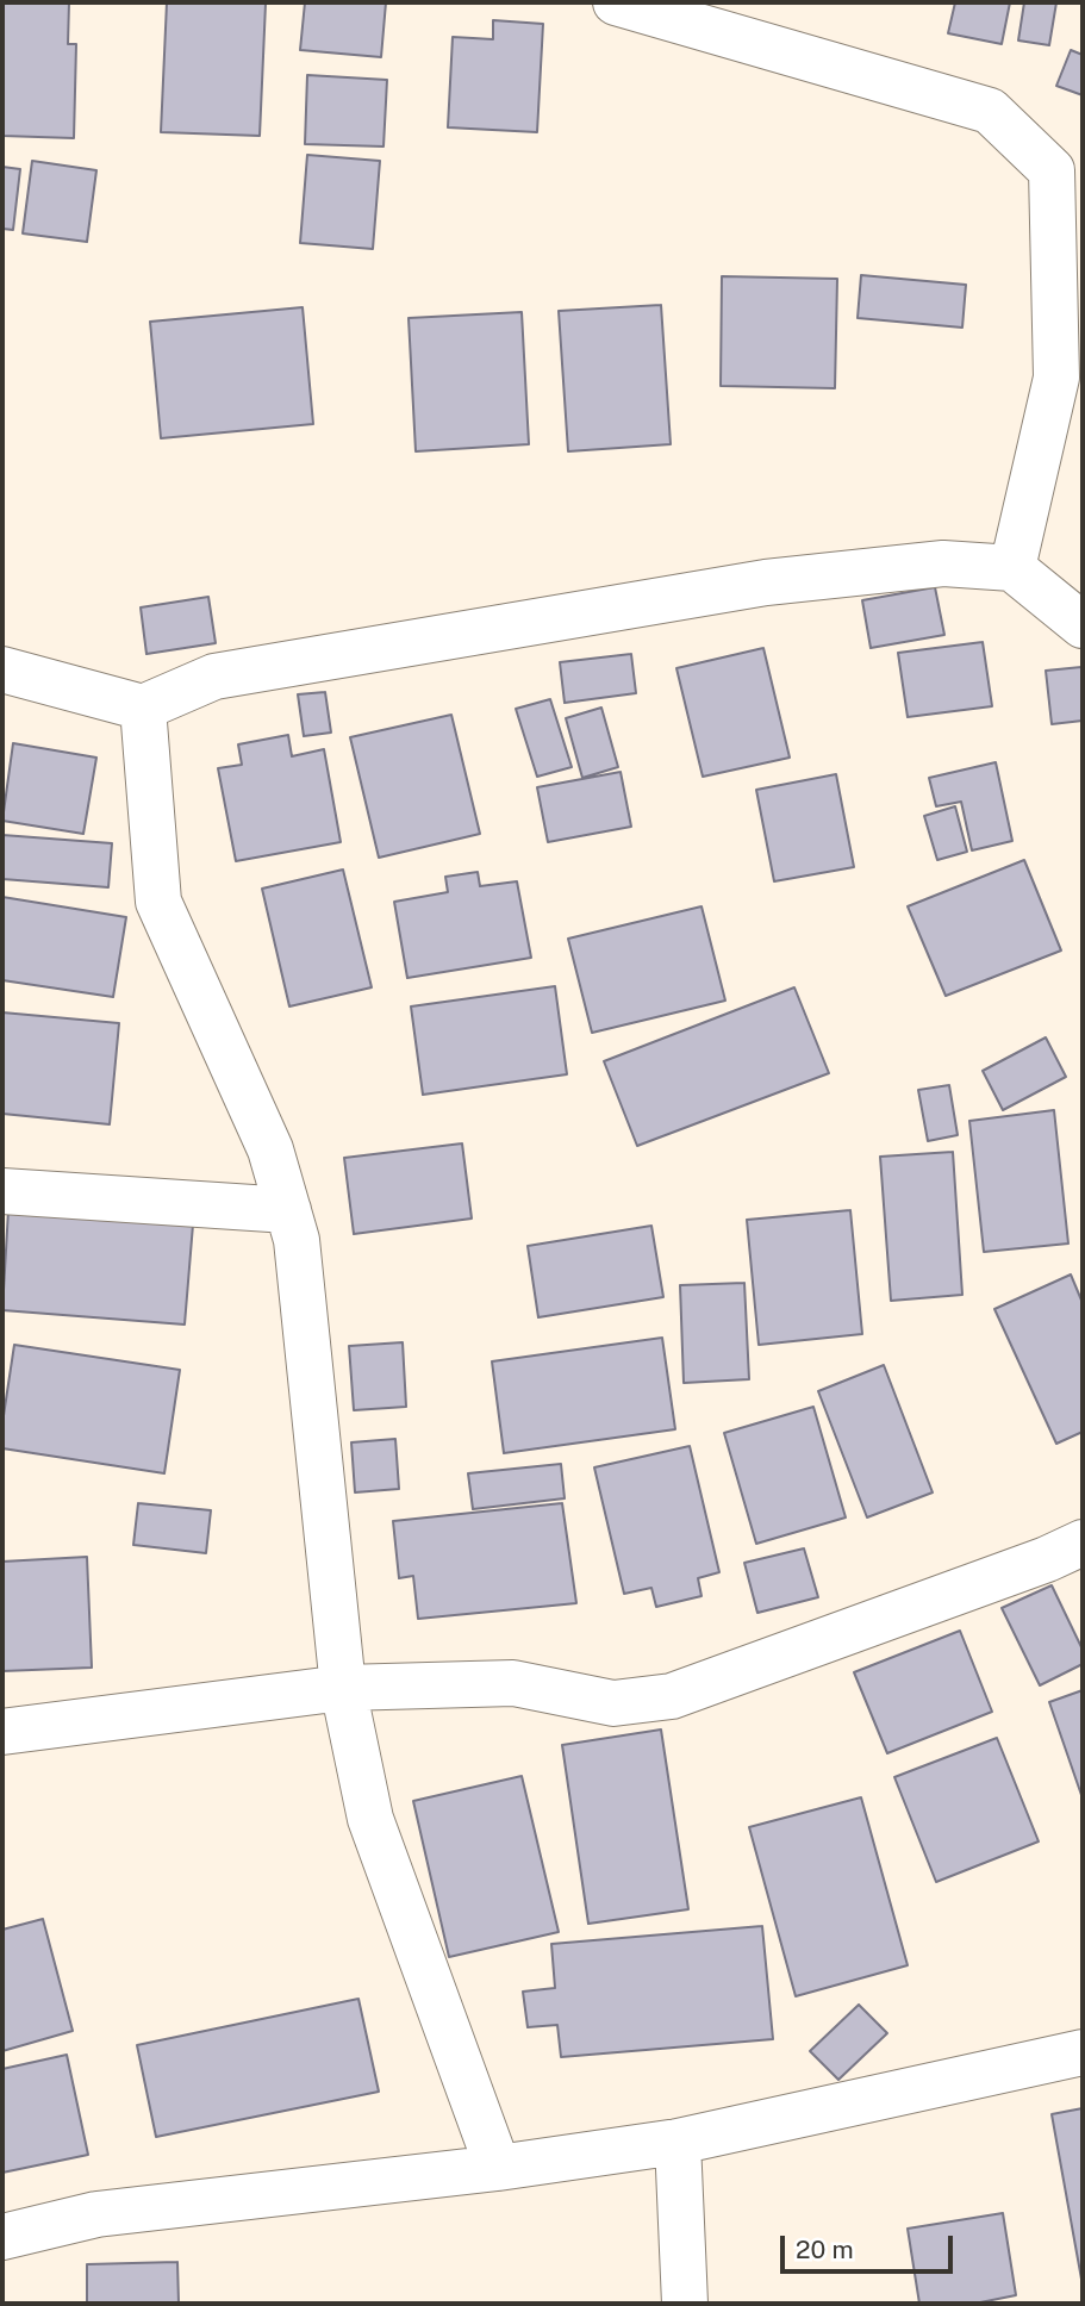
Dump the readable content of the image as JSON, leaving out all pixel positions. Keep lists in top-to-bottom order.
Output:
{
  "scale_bar": "20 m"
}
